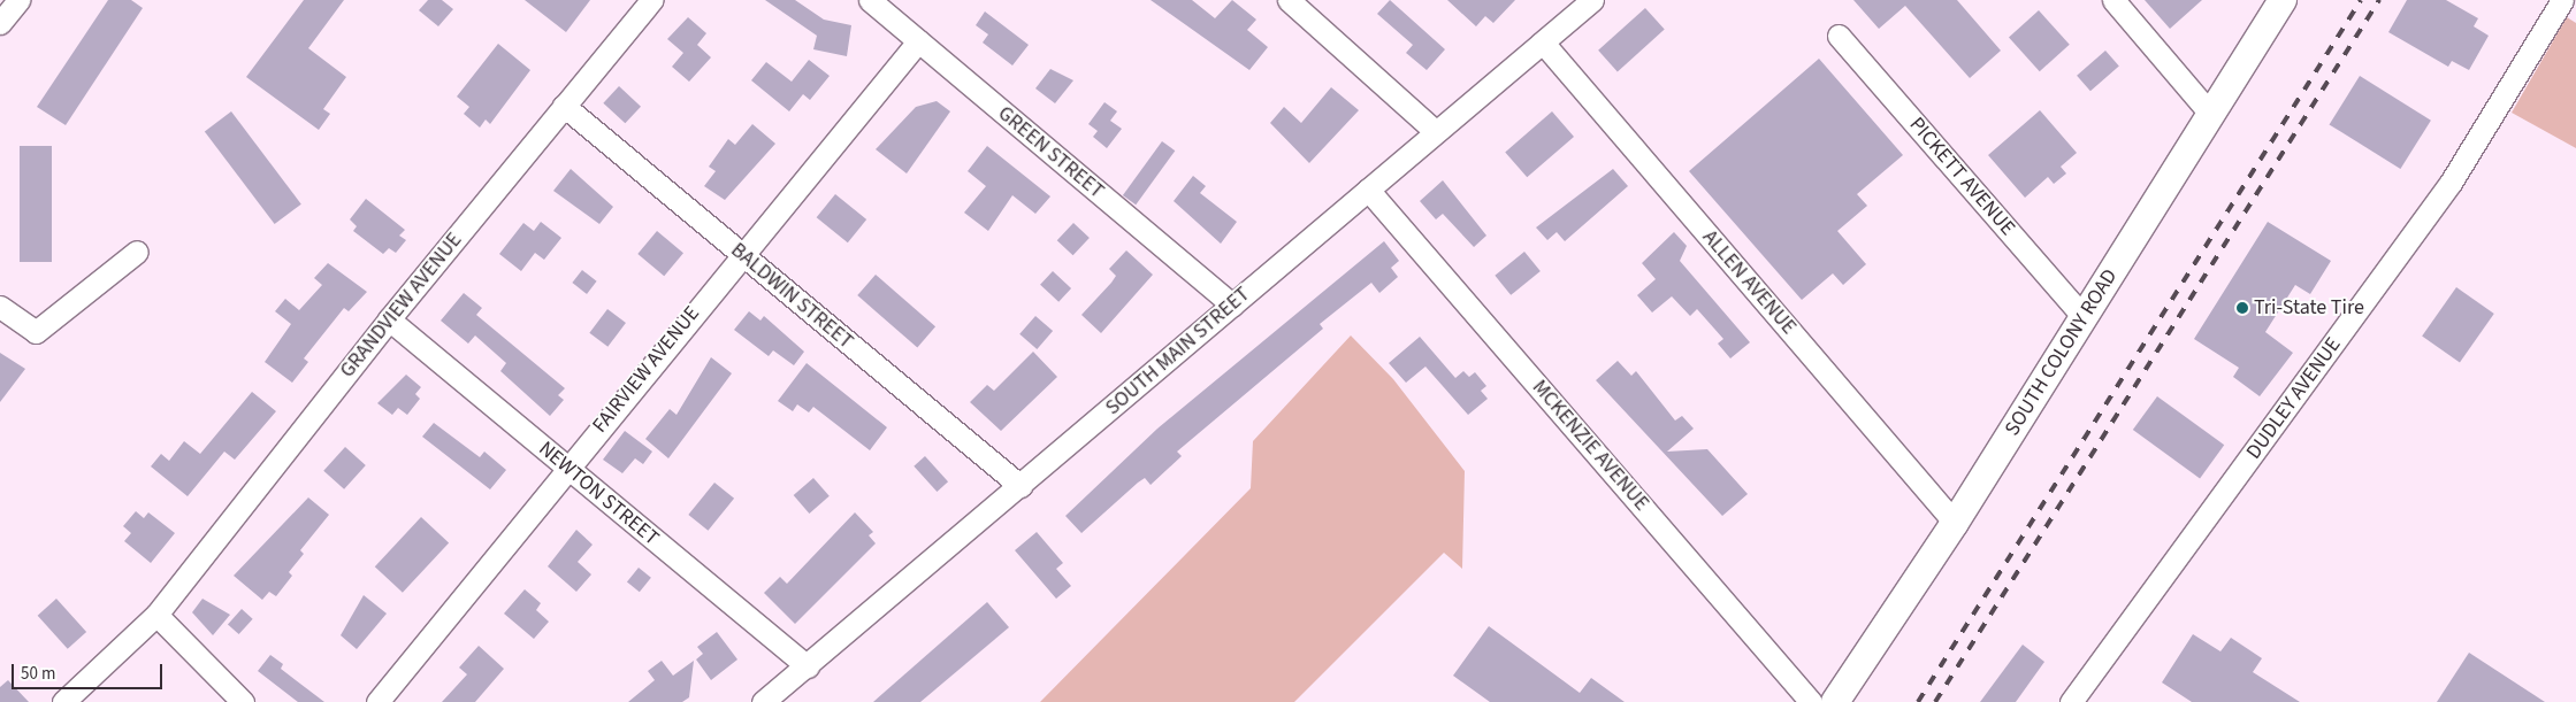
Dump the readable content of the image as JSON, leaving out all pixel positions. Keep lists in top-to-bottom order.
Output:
{
  "streets": {
    "main road": ["SOUTH COLONY ROAD"],
    "street": [
      "GREEN STREET",
      "PICKETT AVENUE",
      "ALLEN AVENUE",
      "BALDWIN STREET",
      "GRANDVIEW AVENUE",
      "SOUTH MAIN STREET",
      "FAIRVIEW AVENUE",
      "DUDLEY AVENUE",
      "MCKENZIE AVENUE",
      "NEWTON STREET"
    ]
  },
  "crossings": [
    ["GREEN STREET", "SOUTH MAIN STREET"],
    ["GREEN STREET", "FAIRVIEW AVENUE"],
    ["PICKETT AVENUE", "SOUTH COLONY ROAD"],
    ["ALLEN AVENUE", "SOUTH MAIN STREET"],
    ["ALLEN AVENUE", "SOUTH COLONY ROAD"],
    ["BALDWIN STREET", "GRANDVIEW AVENUE"],
    ["BALDWIN STREET", "SOUTH MAIN STREET"],
    ["BALDWIN STREET", "FAIRVIEW AVENUE"],
    ["GRANDVIEW AVENUE", "NEWTON STREET"],
    ["SOUTH MAIN STREET", "MCKENZIE AVENUE"],
    ["SOUTH MAIN STREET", "NEWTON STREET"],
    ["FAIRVIEW AVENUE", "NEWTON STREET"]
  ],
  "places": ["Tri-State Tire"],
  "scale_bar": "50 m"
}
